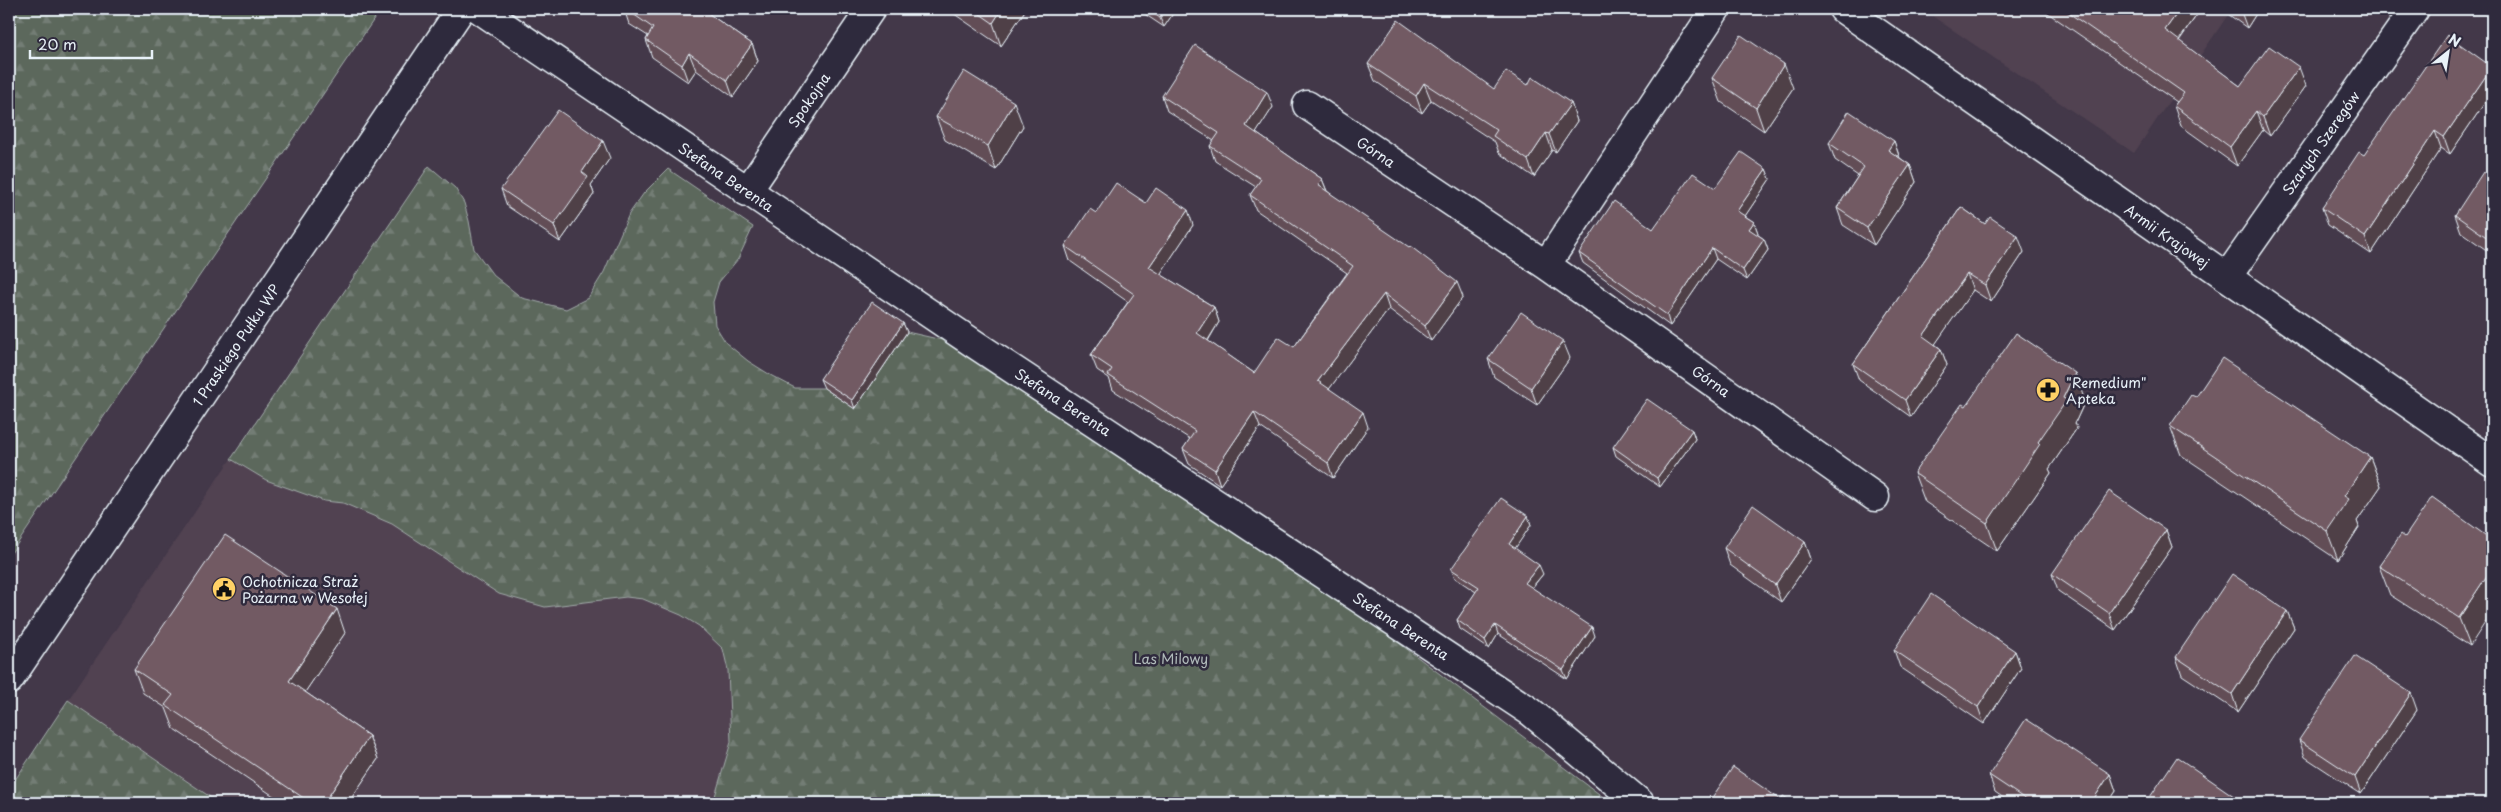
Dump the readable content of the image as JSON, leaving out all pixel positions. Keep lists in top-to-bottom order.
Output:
{
  "streets": {
    "street": [
      "Spokojna",
      "Szarych Szeregów",
      "Górna",
      "Stefana Berenta",
      "Armii Krajowej",
      "1 Praskiego Pułku WP"
    ]
  },
  "crossings": [
    ["Spokojna", "Stefana Berenta"],
    ["Szarych Szeregów", "Armii Krajowej"]
  ],
  "parks": ["Las Milowy"],
  "places": {
    "pharmacy": ["\"Remedium\" Apteka"],
    "public building": ["Ochotnicza Straż Pożarna w Wesołej"]
  },
  "scale_bar": "20 m",
  "north": "top right"
}
